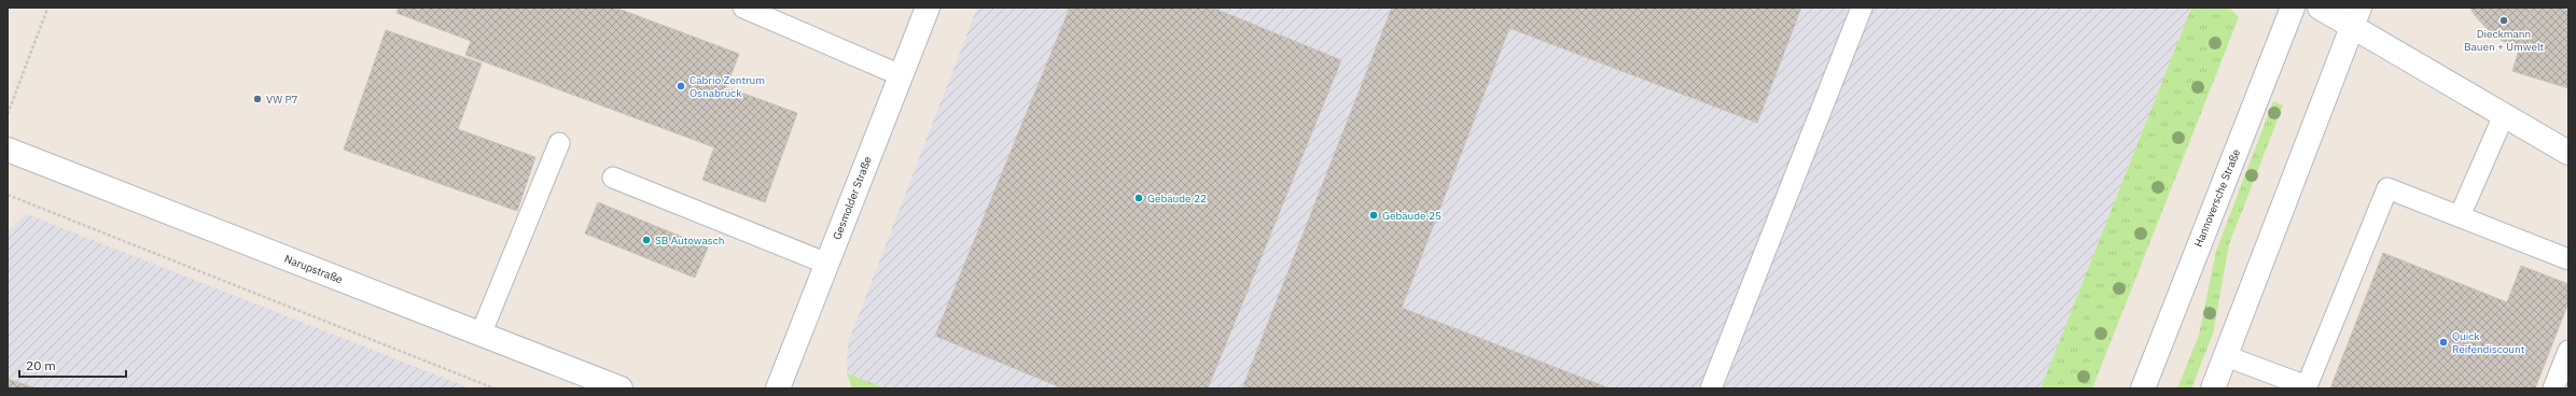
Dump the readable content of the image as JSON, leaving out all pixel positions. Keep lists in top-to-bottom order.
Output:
{
  "streets": {
    "street": ["Gesmolder Straße", "Hannoversche Straße", "Narupstraße"]
  },
  "places": [
    "Dieckmann Bauen + Umwelt",
    "Cabrio Zentrum Osnabrück",
    "VW P7",
    "Gebäude 22",
    "Gebäude 25",
    "SB Autowasch",
    "Quick Reifendiscount"
  ],
  "scale_bar": "20 m"
}
